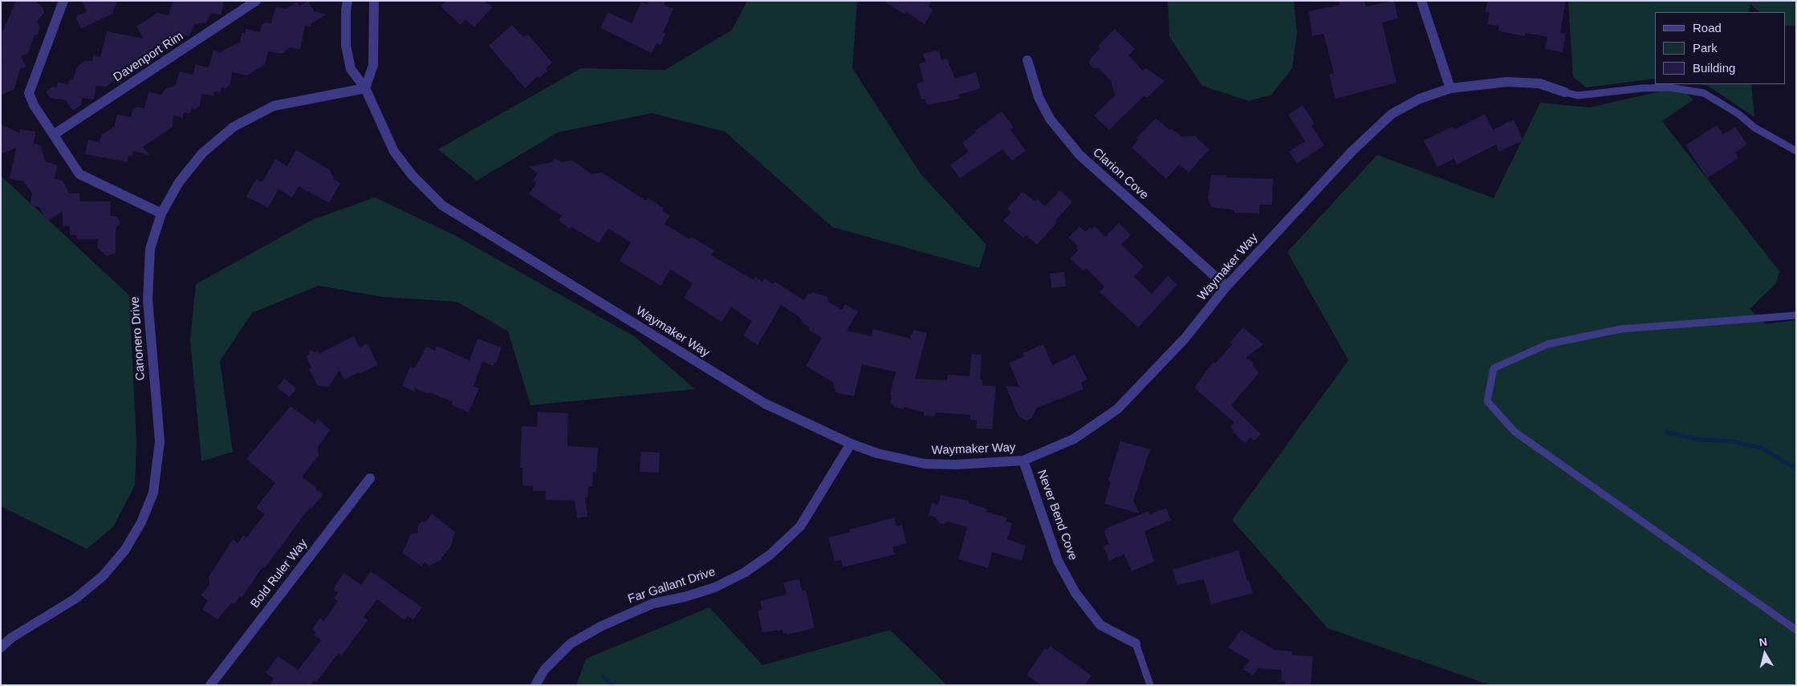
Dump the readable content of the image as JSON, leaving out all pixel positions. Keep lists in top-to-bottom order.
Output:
{
  "streets": {
    "street": [
      "Davenport Rim",
      "Clarion Cove",
      "Waymaker Way",
      "Canonero Drive",
      "Never Bend Cove",
      "Bold Ruler Way",
      "Far Gallant Drive"
    ]
  },
  "crossings": [
    ["Clarion Cove", "Waymaker Way"],
    ["Waymaker Way", "Canonero Drive"],
    ["Waymaker Way", "Never Bend Cove"],
    ["Waymaker Way", "Far Gallant Drive"]
  ],
  "legend": ["Road", "Park", "Building"],
  "north": "top"
}
